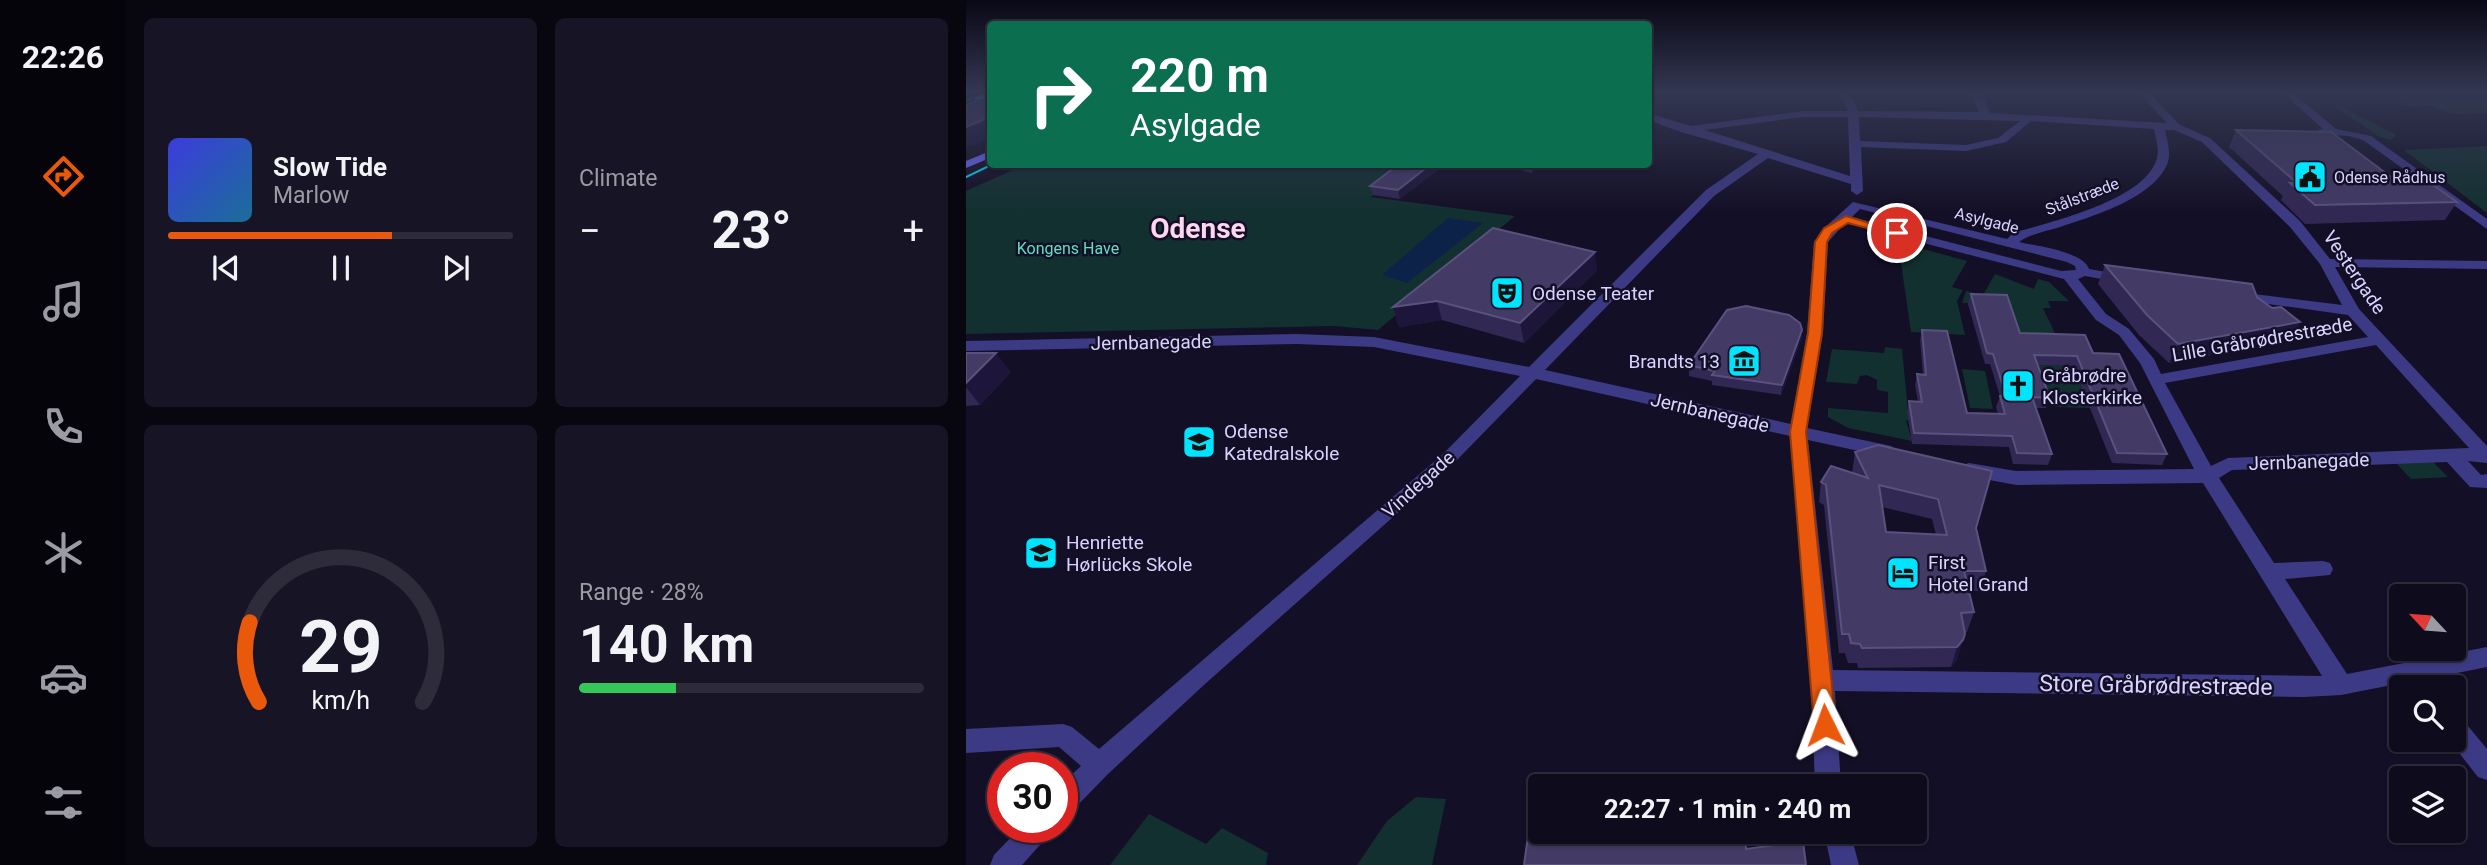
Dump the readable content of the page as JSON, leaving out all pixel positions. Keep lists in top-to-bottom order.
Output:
{
  "streets": {
    "street": [
      "Stålstræde",
      "Asylgade",
      "Vestergade",
      "Lille Gråbrødrestræde",
      "Jernbanegade",
      "Vindegade",
      "Store Gråbrødrestræde"
    ]
  },
  "crossings": [
    ["Stålstræde", "Asylgade"],
    ["Vestergade", "Lille Gråbrødrestræde"],
    ["Vestergade", "Jernbanegade"],
    ["Jernbanegade", "Vindegade"]
  ],
  "districts": ["Odense"],
  "parks": ["Kongens Have"],
  "places": {
    "public building": ["Odense Rådhus"],
    "theatre": ["Odense Teater"],
    "museum": ["Brandts 13"],
    "church": ["Gråbrødre Klosterkirke"],
    "school or university": ["Odense Katedralskole", "Henriette Hørlücks Skole"],
    "hotel": ["First Hotel Grand"]
  },
  "north": "top left",
  "page": {
    "tabs": "22:26",
    "tile": [
      "Climate",
      ["Range · 28%", "140 km"]
    ],
    "turn": ["220 m", "Asylgade"],
    "song": ["Slow Tide", "Marlow"],
    "heat": ["−", "23°", "+"],
    "limit": "30",
    "trip": "22:27 · 1 min · 240 m",
    "gauge": ["29", "km/h"]
  }
}
